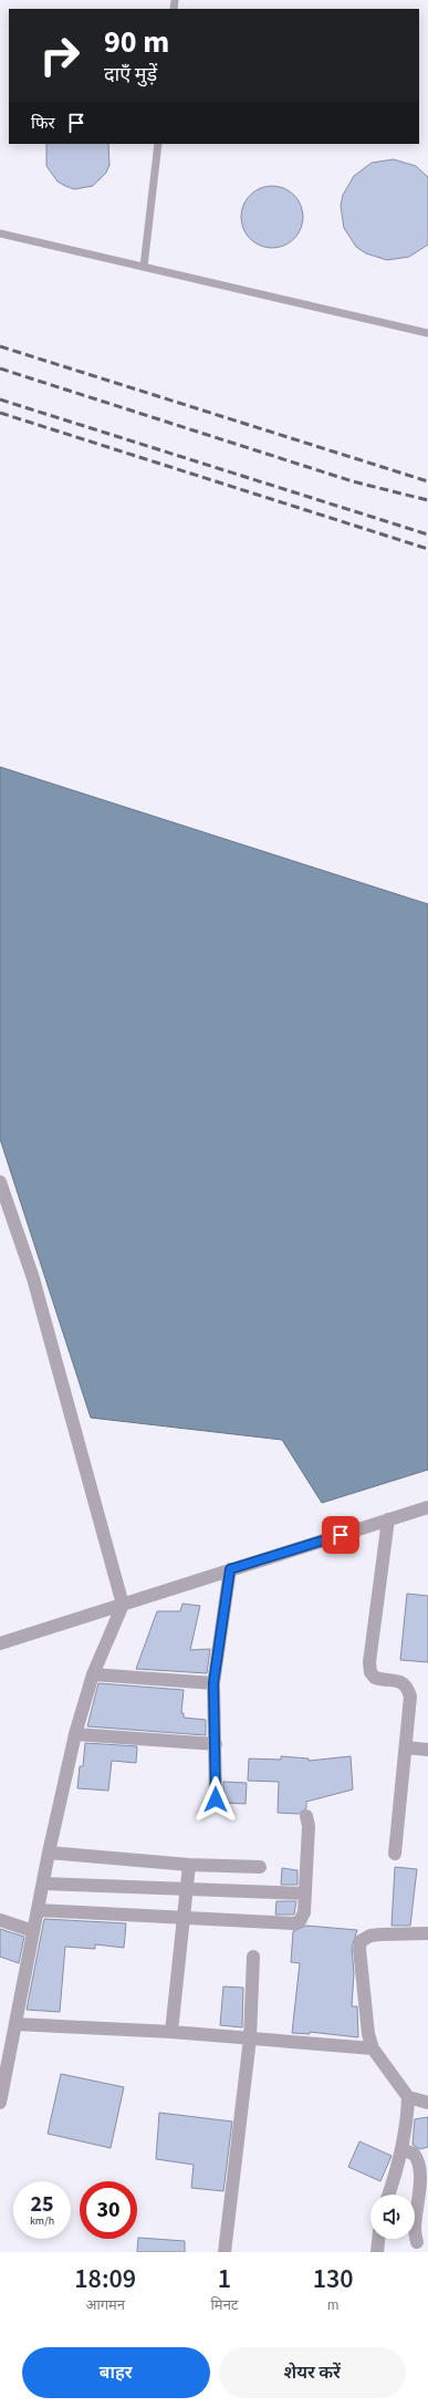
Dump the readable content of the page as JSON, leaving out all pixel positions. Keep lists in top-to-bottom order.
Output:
{
  "page": {
    "turn": ["90 m", "दाएँ मुड़ें"],
    "then": "फिर",
    "speed": "25 km/h",
    "limit": "30",
    "eta": [
      "18:09",
      "आगमन",
      "1",
      "मिनट",
      "130",
      "m"
    ],
    "buttons": ["बाहर", "शेयर करें"]
  }
}
